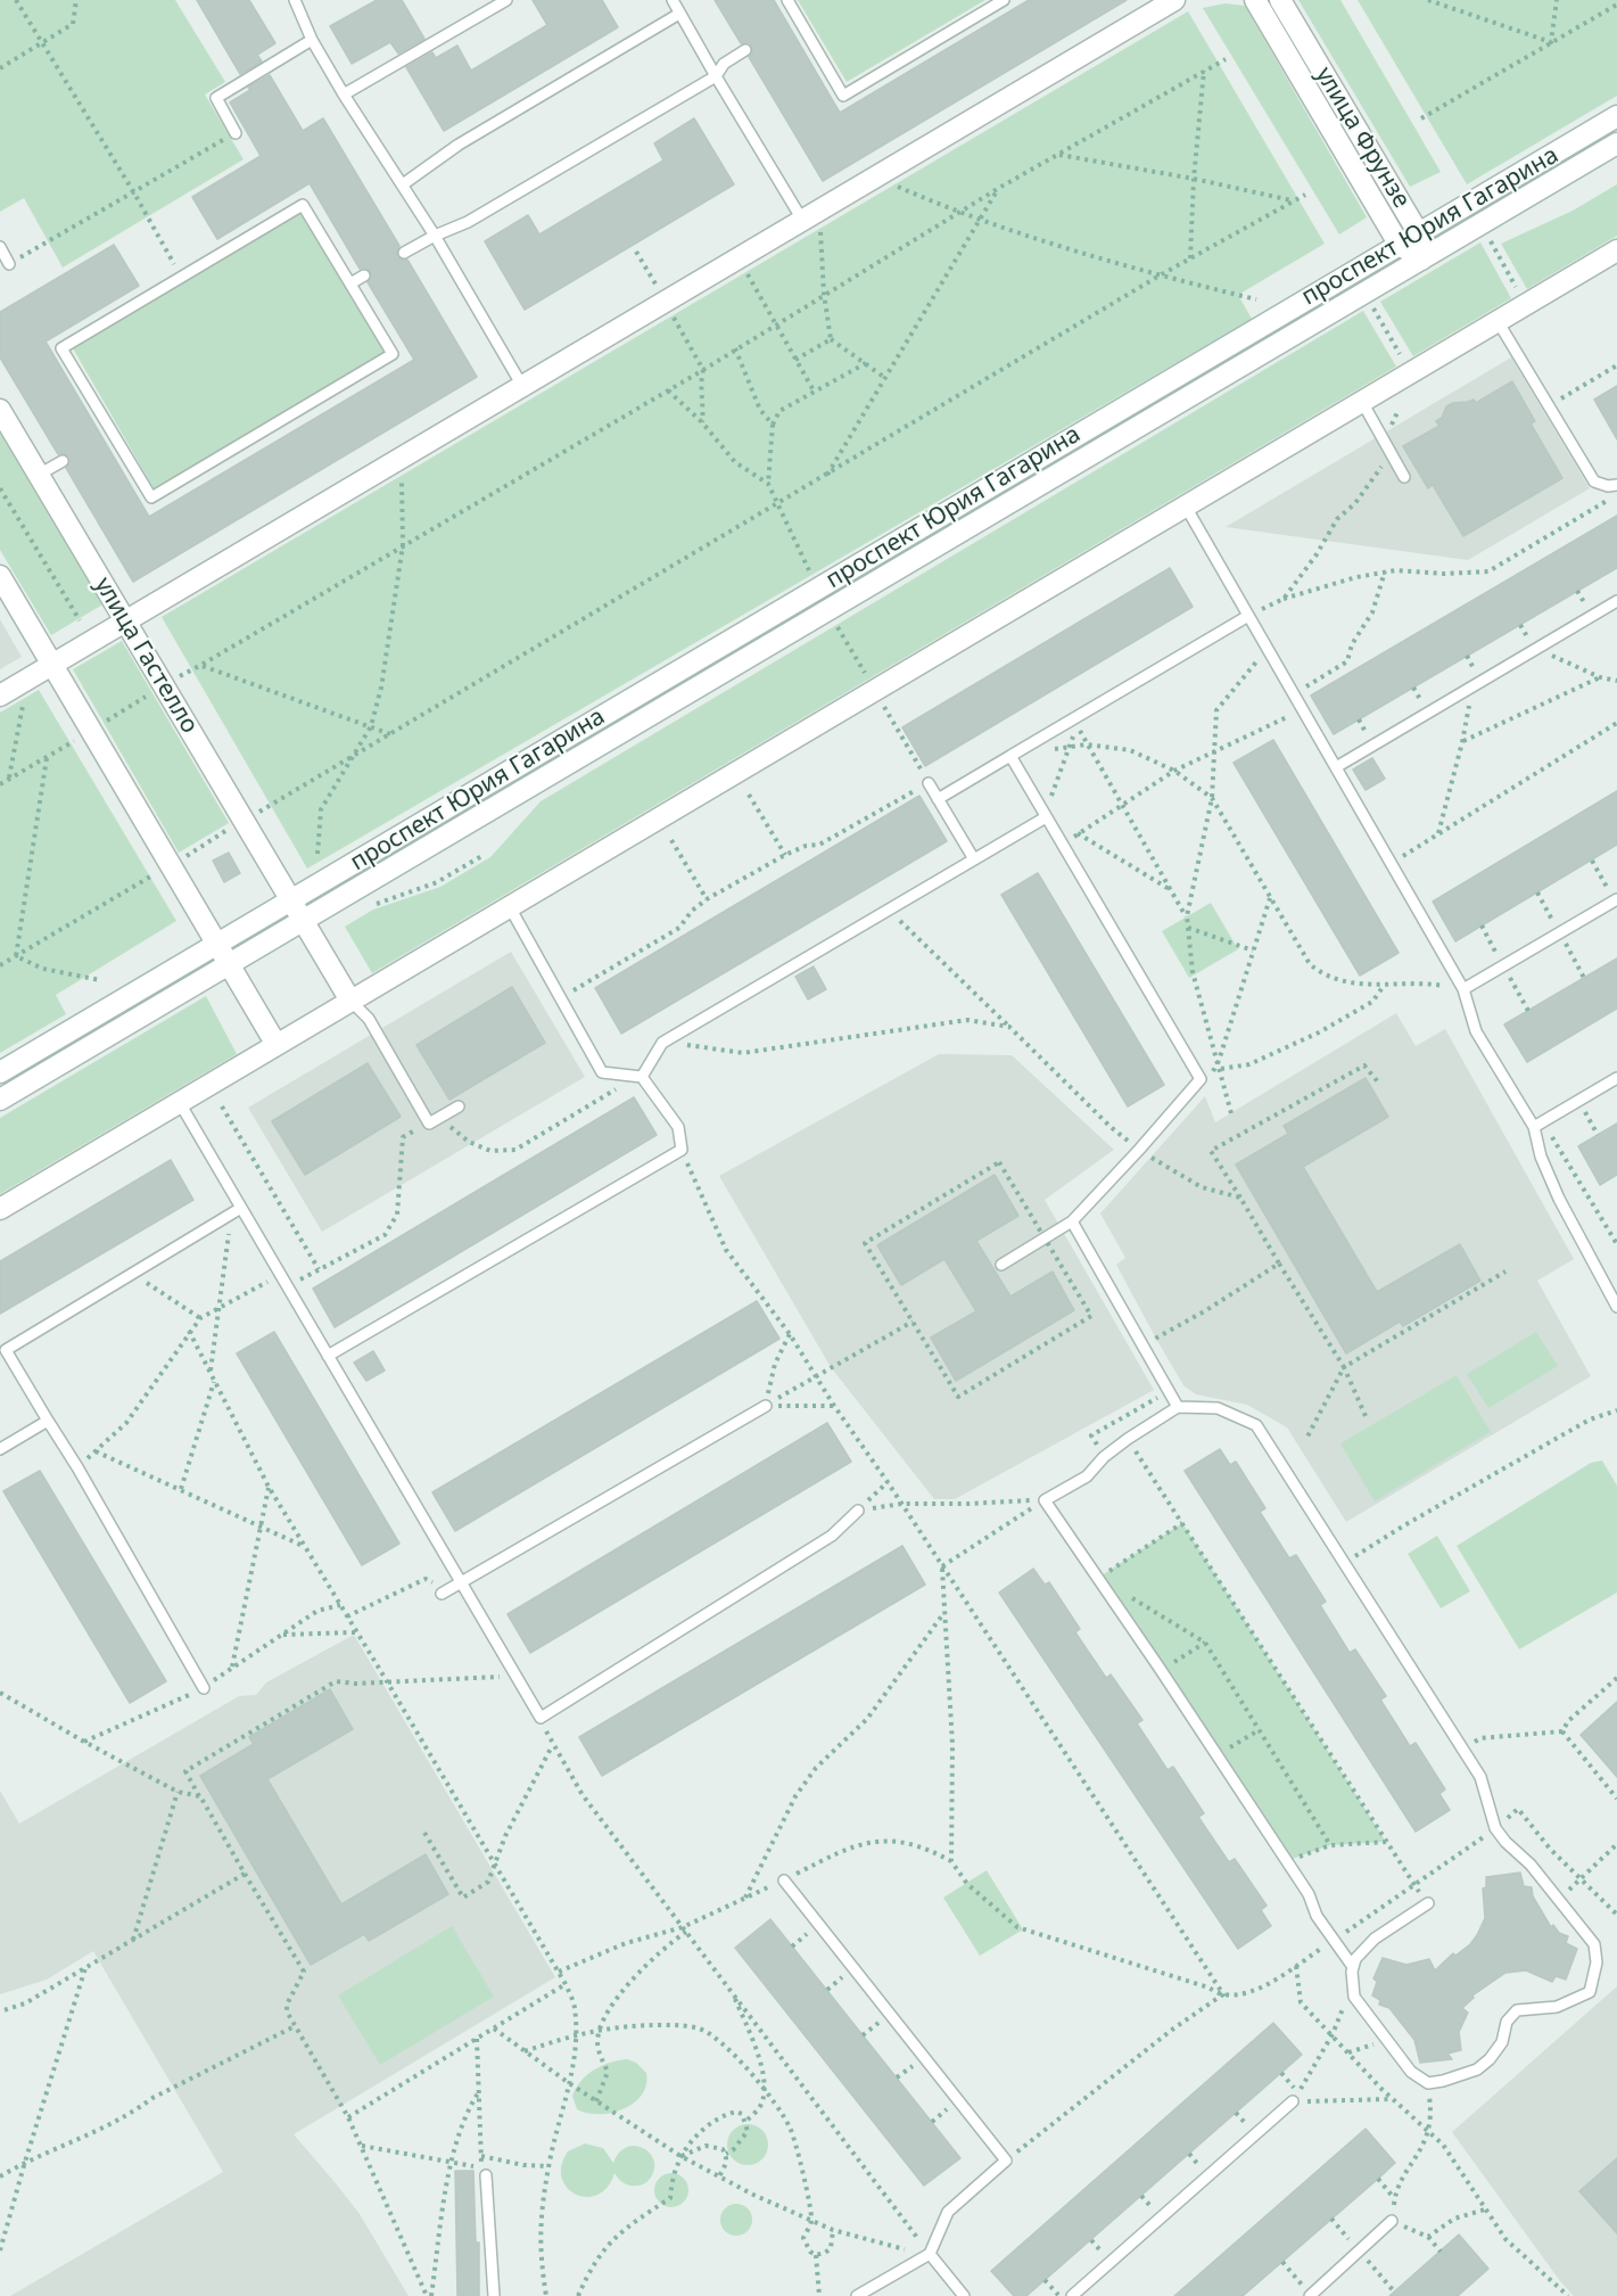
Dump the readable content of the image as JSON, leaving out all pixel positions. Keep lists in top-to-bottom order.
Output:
{
  "streets": {
    "street": ["улица Фрунзе", "проспект Юрия Гагарина", "улица Гастелло"]
  },
  "crossings": [
    ["улица Фрунзе", "проспект Юрия Гагарина"],
    ["проспект Юрия Гагарина", "улица Гастелло"]
  ]
}
